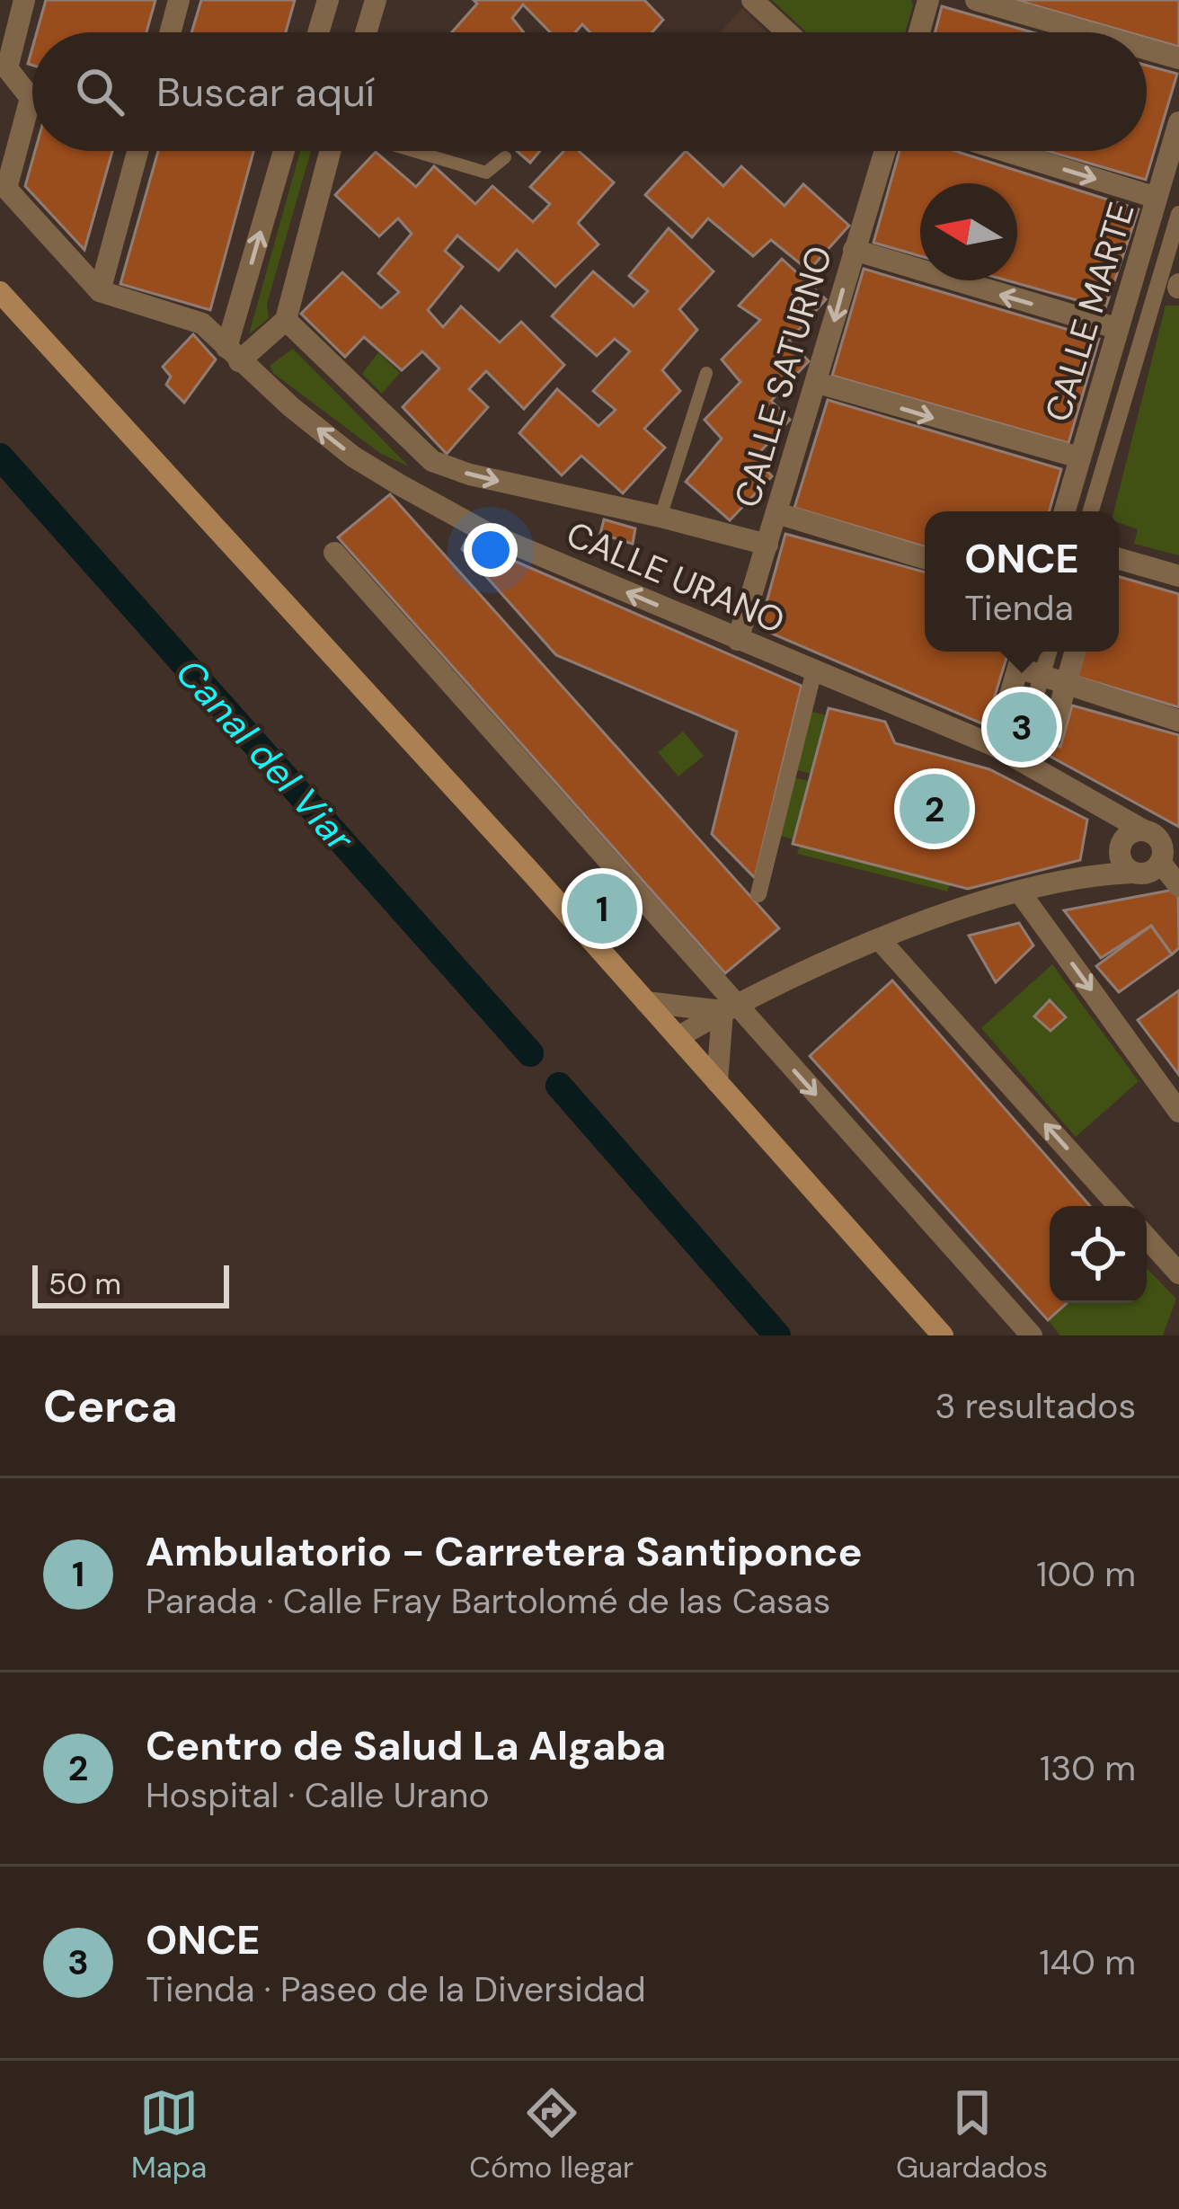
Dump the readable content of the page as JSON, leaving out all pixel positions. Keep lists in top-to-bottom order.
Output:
{
  "streets": {
    "street": ["CALLE MARTE", "CALLE SATURNO", "CALLE URANO"]
  },
  "crossings": [
    ["CALLE SATURNO", "CALLE URANO"]
  ],
  "water": ["Canal del Viar"],
  "scale_bar": "50 m",
  "north": "left",
  "page": {
    "search": "Buscar aquí",
    "popup": ["ONCE", "Tienda"],
    "pins": ["3", "2", "1"],
    "scale": "50 m",
    "heading": ["Cerca", "3 resultados"],
    "list": [
      {
        "mark": "1",
        "name": "Ambulatorio - Carretera Santiponce",
        "note": "Parada · Calle Fray Bartolomé de las Casas",
        "value": "100 m"
      },
      {
        "mark": "2",
        "name": "Centro de Salud La Algaba",
        "note": "Hospital · Calle Urano",
        "value": "130 m"
      },
      {
        "mark": "3",
        "name": "ONCE",
        "note": "Tienda · Paseo de la Diversidad",
        "value": "140 m"
      }
    ],
    "nav": ["Mapa", "Cómo llegar", "Guardados"]
  }
}
